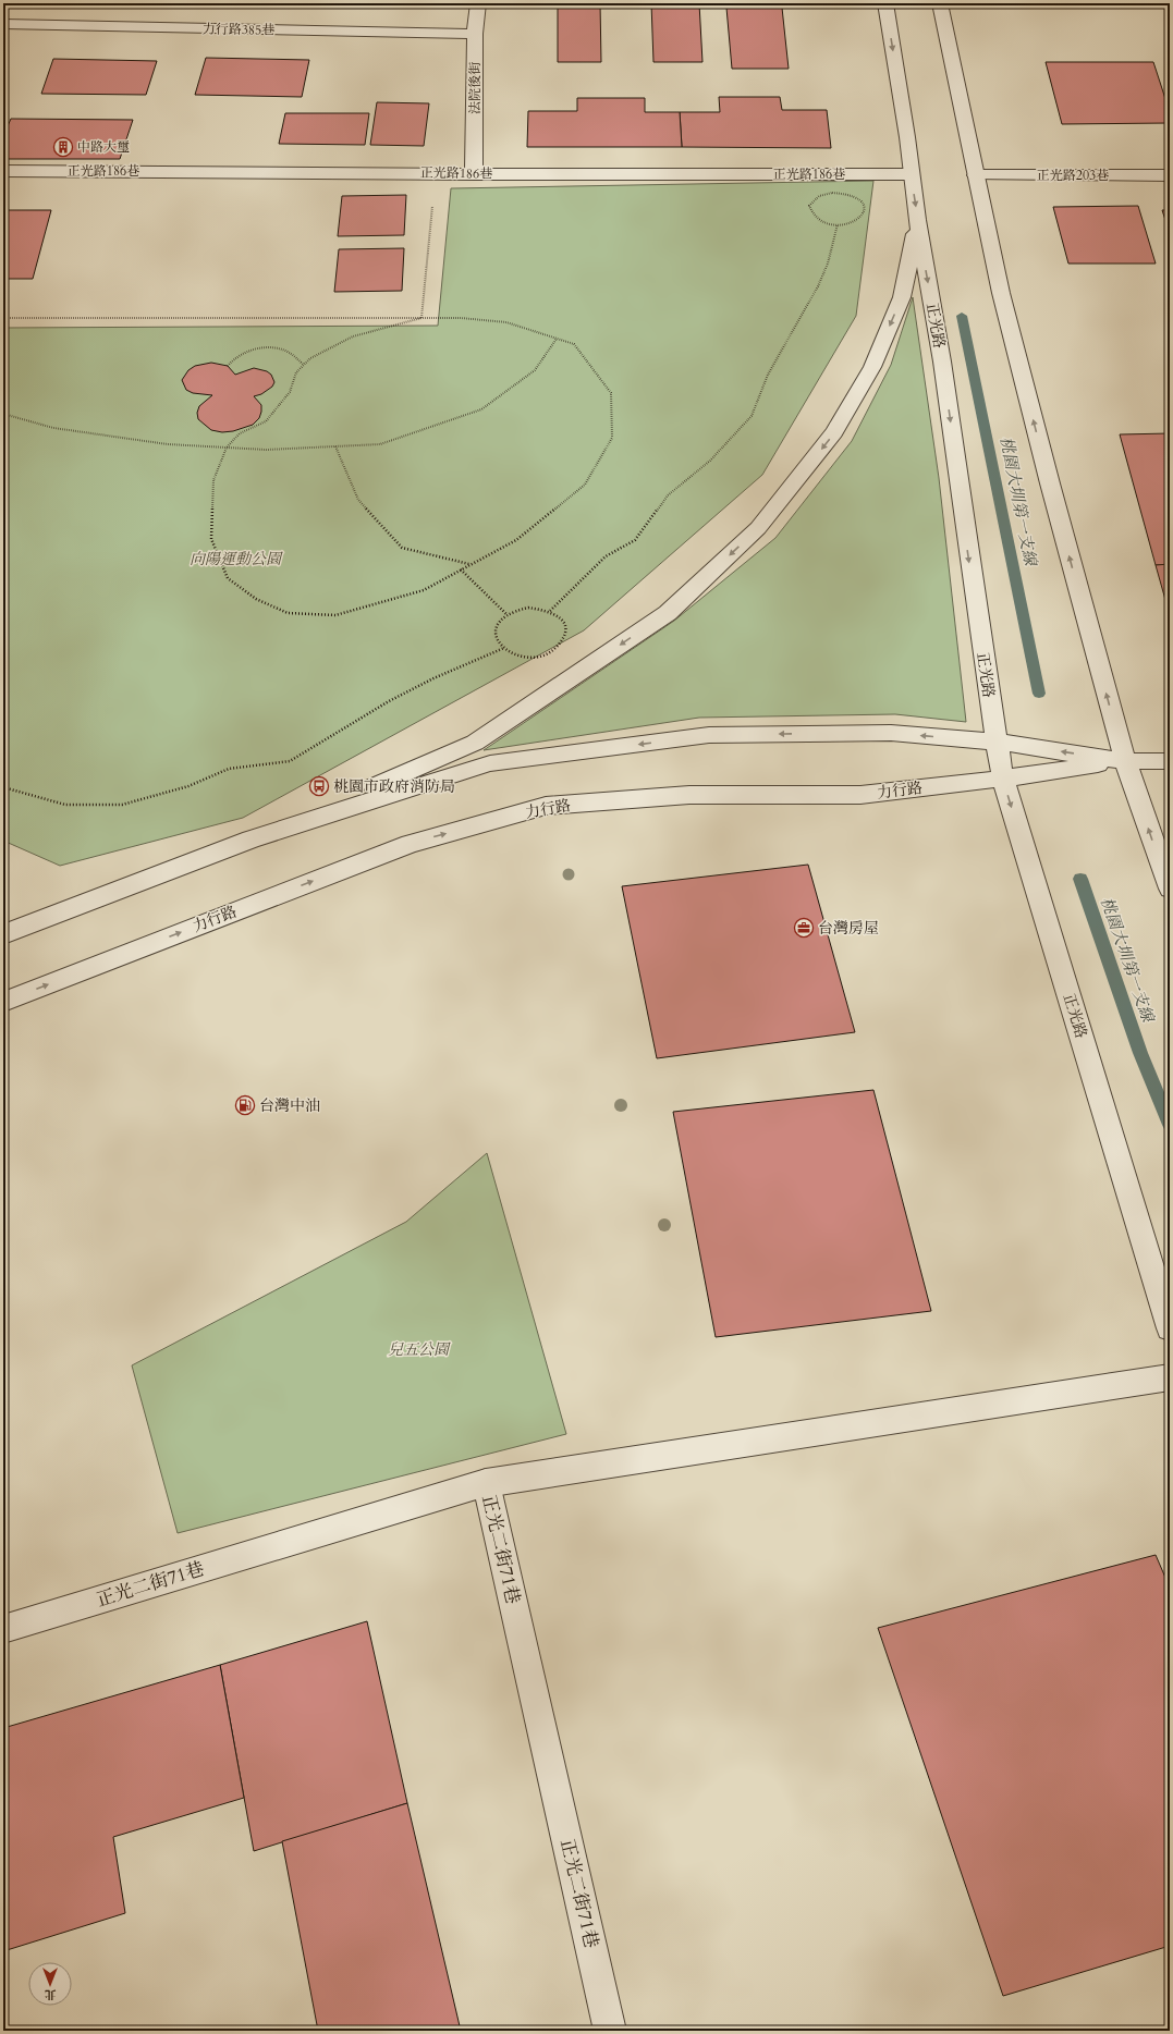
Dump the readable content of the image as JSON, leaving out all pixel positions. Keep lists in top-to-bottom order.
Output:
{
  "streets": {
    "street": [
      "力行路385巷",
      "法院後街",
      "正光路186巷",
      "正光路203巷",
      "正光路",
      "力行路",
      "正光二街71巷"
    ]
  },
  "crossings": [
    ["力行路385巷", "法院後街"],
    ["法院後街", "正光路186巷"],
    ["正光路186巷", "正光路"],
    ["正光路", "力行路"]
  ],
  "water": ["桃園大圳第一支線"],
  "parks": ["向陽運動公園", "兒五公園"],
  "places": {
    "building": ["中路大璽"],
    "bus stop": ["桃園市政府消防局"],
    "office": ["台灣房屋"],
    "fuel station": ["台灣中油"]
  },
  "north": "bottom"
}
